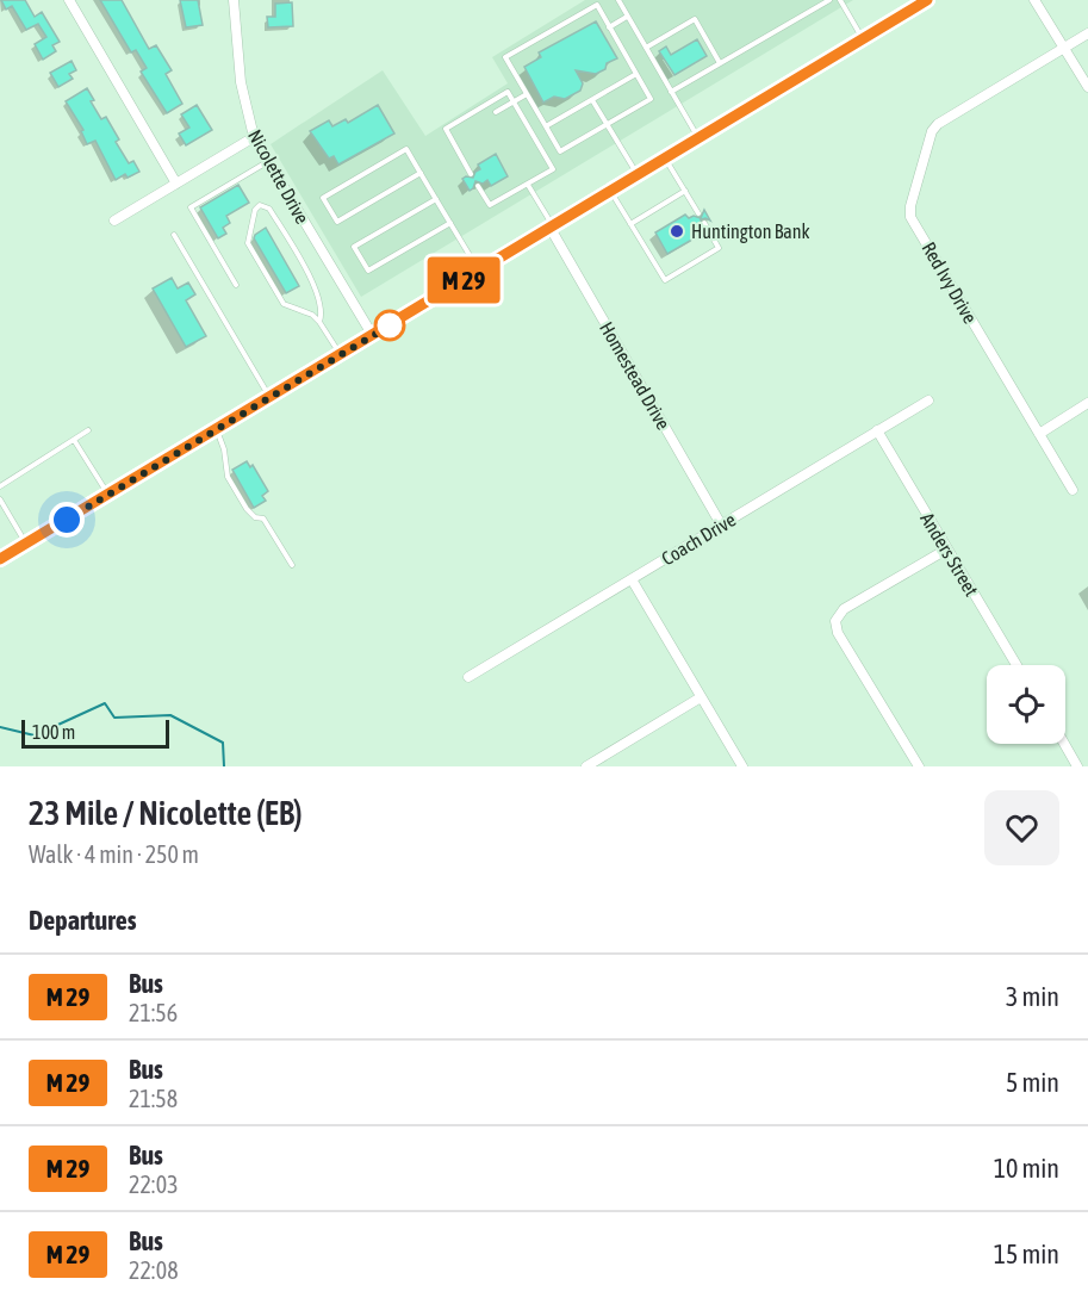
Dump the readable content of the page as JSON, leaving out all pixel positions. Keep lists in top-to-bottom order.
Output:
{
  "streets": {
    "street": [
      "Nicolette Drive",
      "Red Ivy Drive",
      "Homestead Drive",
      "Coach Drive",
      "Anders Street"
    ]
  },
  "crossings": [
    ["Homestead Drive", "Coach Drive"],
    ["Coach Drive", "Anders Street"]
  ],
  "places": ["Huntington Bank"],
  "scale_bar": "100 m",
  "page": {
    "on_map": "M 29",
    "scale": "100 m",
    "heading": [
      ["23 Mile / Nicolette (EB)", "Walk · 4 min · 250 m"],
      "Departures"
    ],
    "list": [
      {
        "mark": "M 29",
        "name": "Bus",
        "note": "21:56",
        "value": "3 min"
      },
      {
        "mark": "M 29",
        "name": "Bus",
        "note": "21:58",
        "value": "5 min"
      },
      {
        "mark": "M 29",
        "name": "Bus",
        "note": "22:03",
        "value": "10 min"
      },
      {
        "mark": "M 29",
        "name": "Bus",
        "note": "22:08",
        "value": "15 min"
      }
    ]
  }
}
